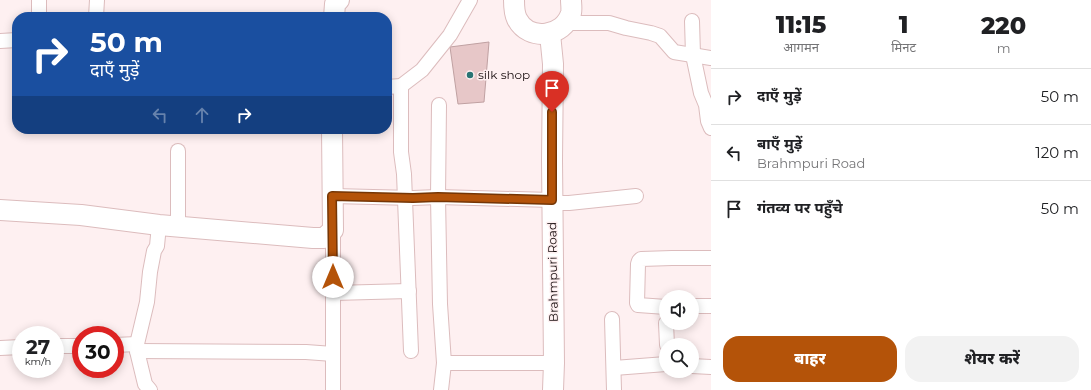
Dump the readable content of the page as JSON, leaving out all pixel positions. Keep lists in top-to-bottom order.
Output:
{
  "streets": {
    "street": ["Brahmpuri Road"]
  },
  "places": ["silk shop"],
  "page": {
    "eta": [
      "11:15",
      "आगमन",
      "1",
      "मिनट",
      "220",
      "m"
    ],
    "turn": ["50 m", "दाएँ मुड़ें"],
    "list": [
      {
        "name": "दाएँ मुड़ें",
        "value": "50 m"
      },
      {
        "name": "बाएँ मुड़ें",
        "note": "Brahmpuri Road",
        "value": "120 m"
      },
      {
        "name": "गंतव्य पर पहुँचे",
        "value": "50 m"
      }
    ],
    "speed": "27 km/h",
    "limit": "30",
    "buttons": ["बाहर", "शेयर करें"]
  }
}
